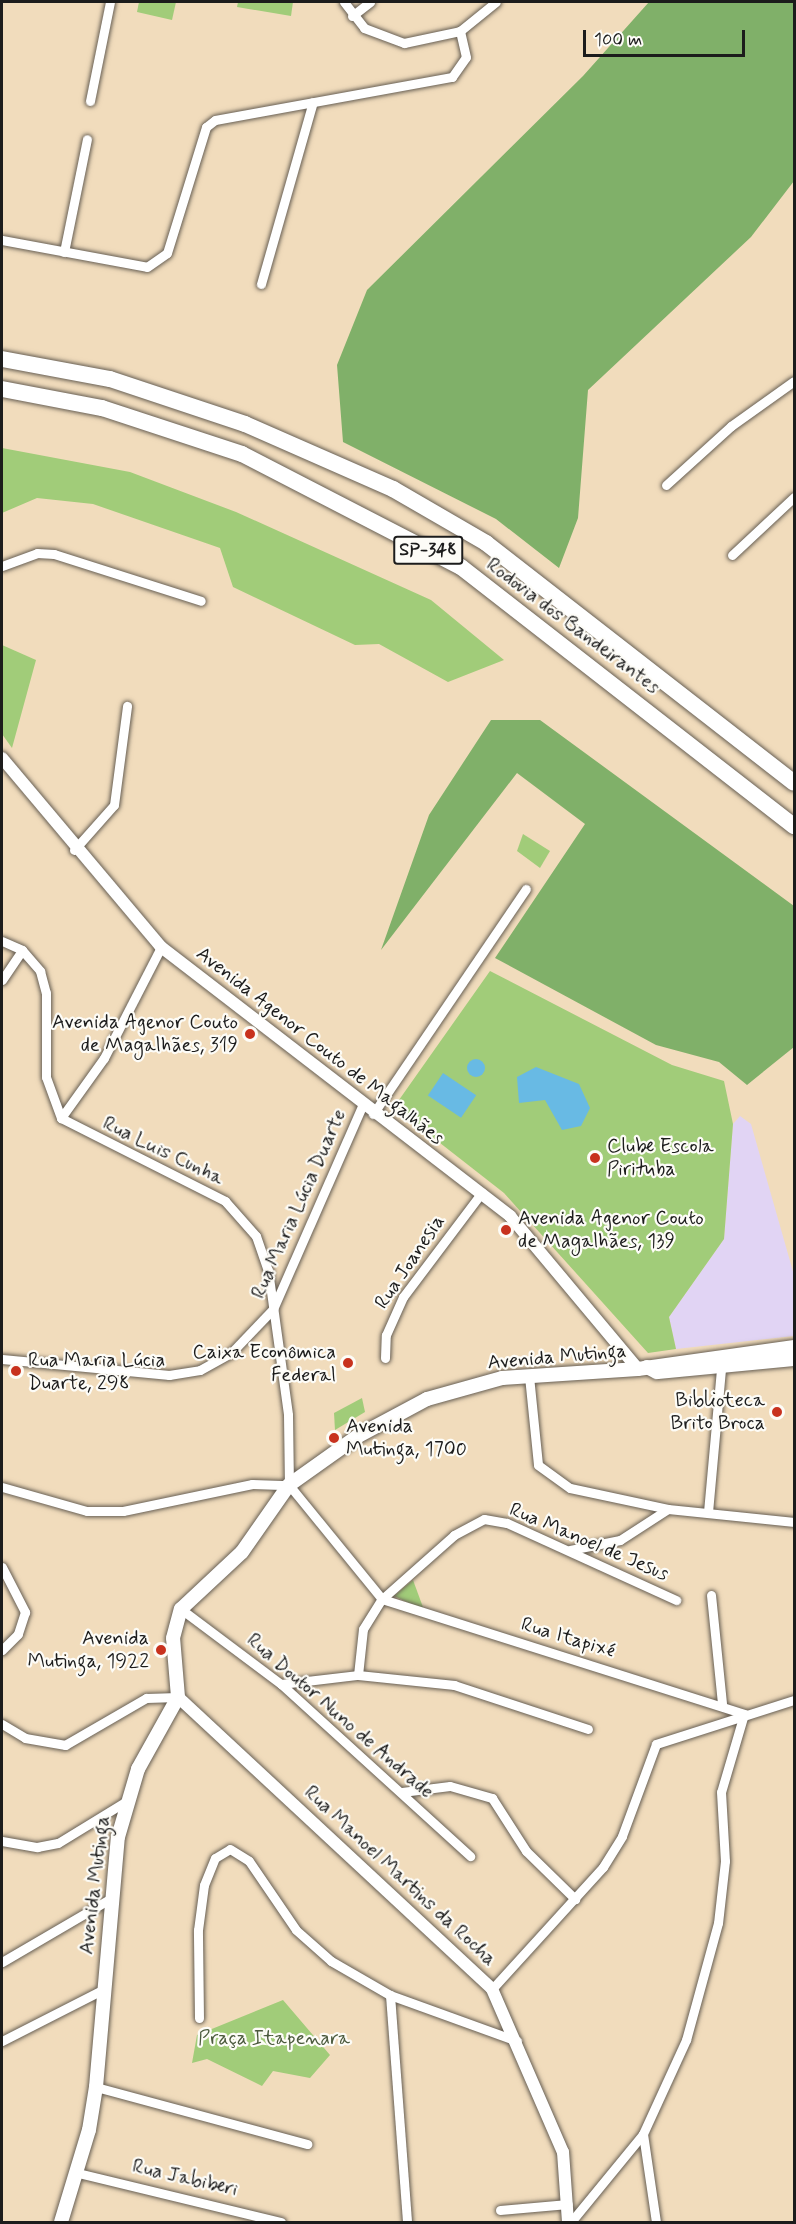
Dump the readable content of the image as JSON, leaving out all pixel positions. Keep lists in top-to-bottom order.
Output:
{
  "streets": {
    "highway": ["SP-348", "Rodovia dos Bandeirantes"],
    "main road": ["Avenida Mutinga"],
    "street": [
      "Avenida Agenor Couto de Magalhães",
      "Rua Luis Cunha",
      "Rua Maria Lúcia Duarte",
      "Rua Joanesia",
      "Rua Manoel de Jesus",
      "Rua Itapixé",
      "Rua Doutor Nuno de Andrade",
      "Rua Manoel Martins da Rocha",
      "Rua Jabiberi"
    ]
  },
  "crossings": [
    ["Avenida Agenor Couto de Magalhães", "Rua Maria Lúcia Duarte"],
    ["Avenida Agenor Couto de Magalhães", "Rua Joanesia"],
    ["Avenida Agenor Couto de Magalhães", "Avenida Mutinga"],
    ["Rua Luis Cunha", "Rua Maria Lúcia Duarte"],
    ["Rua Luis Cunha", "Avenida Mutinga"],
    ["Avenida Mutinga", "Rua Doutor Nuno de Andrade"],
    ["Avenida Mutinga", "Rua Manoel Martins da Rocha"],
    ["Avenida Mutinga", "Rua Jabiberi"],
    ["Rua Manoel de Jesus", "Rua Itapixé"]
  ],
  "parks": ["Praça Itapenara"],
  "places": [
    "Avenida Agenor Couto de Magalhães, 319",
    "Clube Escola Pirituba",
    "Avenida Agenor Couto de Magalhães, 139",
    "Caixa Econômica Federal",
    "Rua Maria Lúcia Duarte, 298",
    "Biblioteca Brito Broca",
    "Avenida Mutinga, 1700",
    "Avenida Mutinga, 1922"
  ],
  "scale_bar": "100 m"
}
